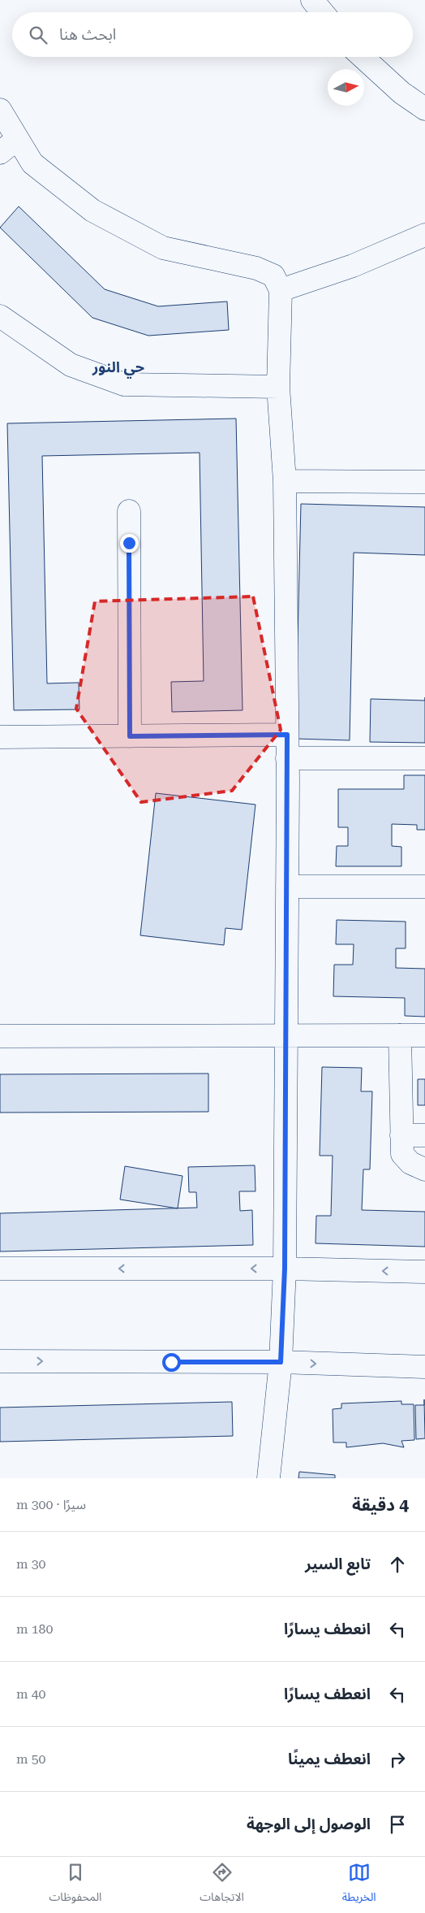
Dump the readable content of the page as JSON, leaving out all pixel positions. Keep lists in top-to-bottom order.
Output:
{
  "districts": ["حي النور"],
  "north": "right",
  "page": {
    "search": "ابحث هنا",
    "heading": ["4 دقيقة", "سيرًا · 300 m"],
    "list": [
      ["تابع السير", "30 m"],
      ["انعطف يسارًا", "180 m"],
      ["انعطف يسارًا", "40 m"],
      ["انعطف يمينًا", "50 m"],
      "الوصول إلى الوجهة"
    ],
    "nav": ["الخريطة", "الاتجاهات", "المحفوظات"]
  }
}
